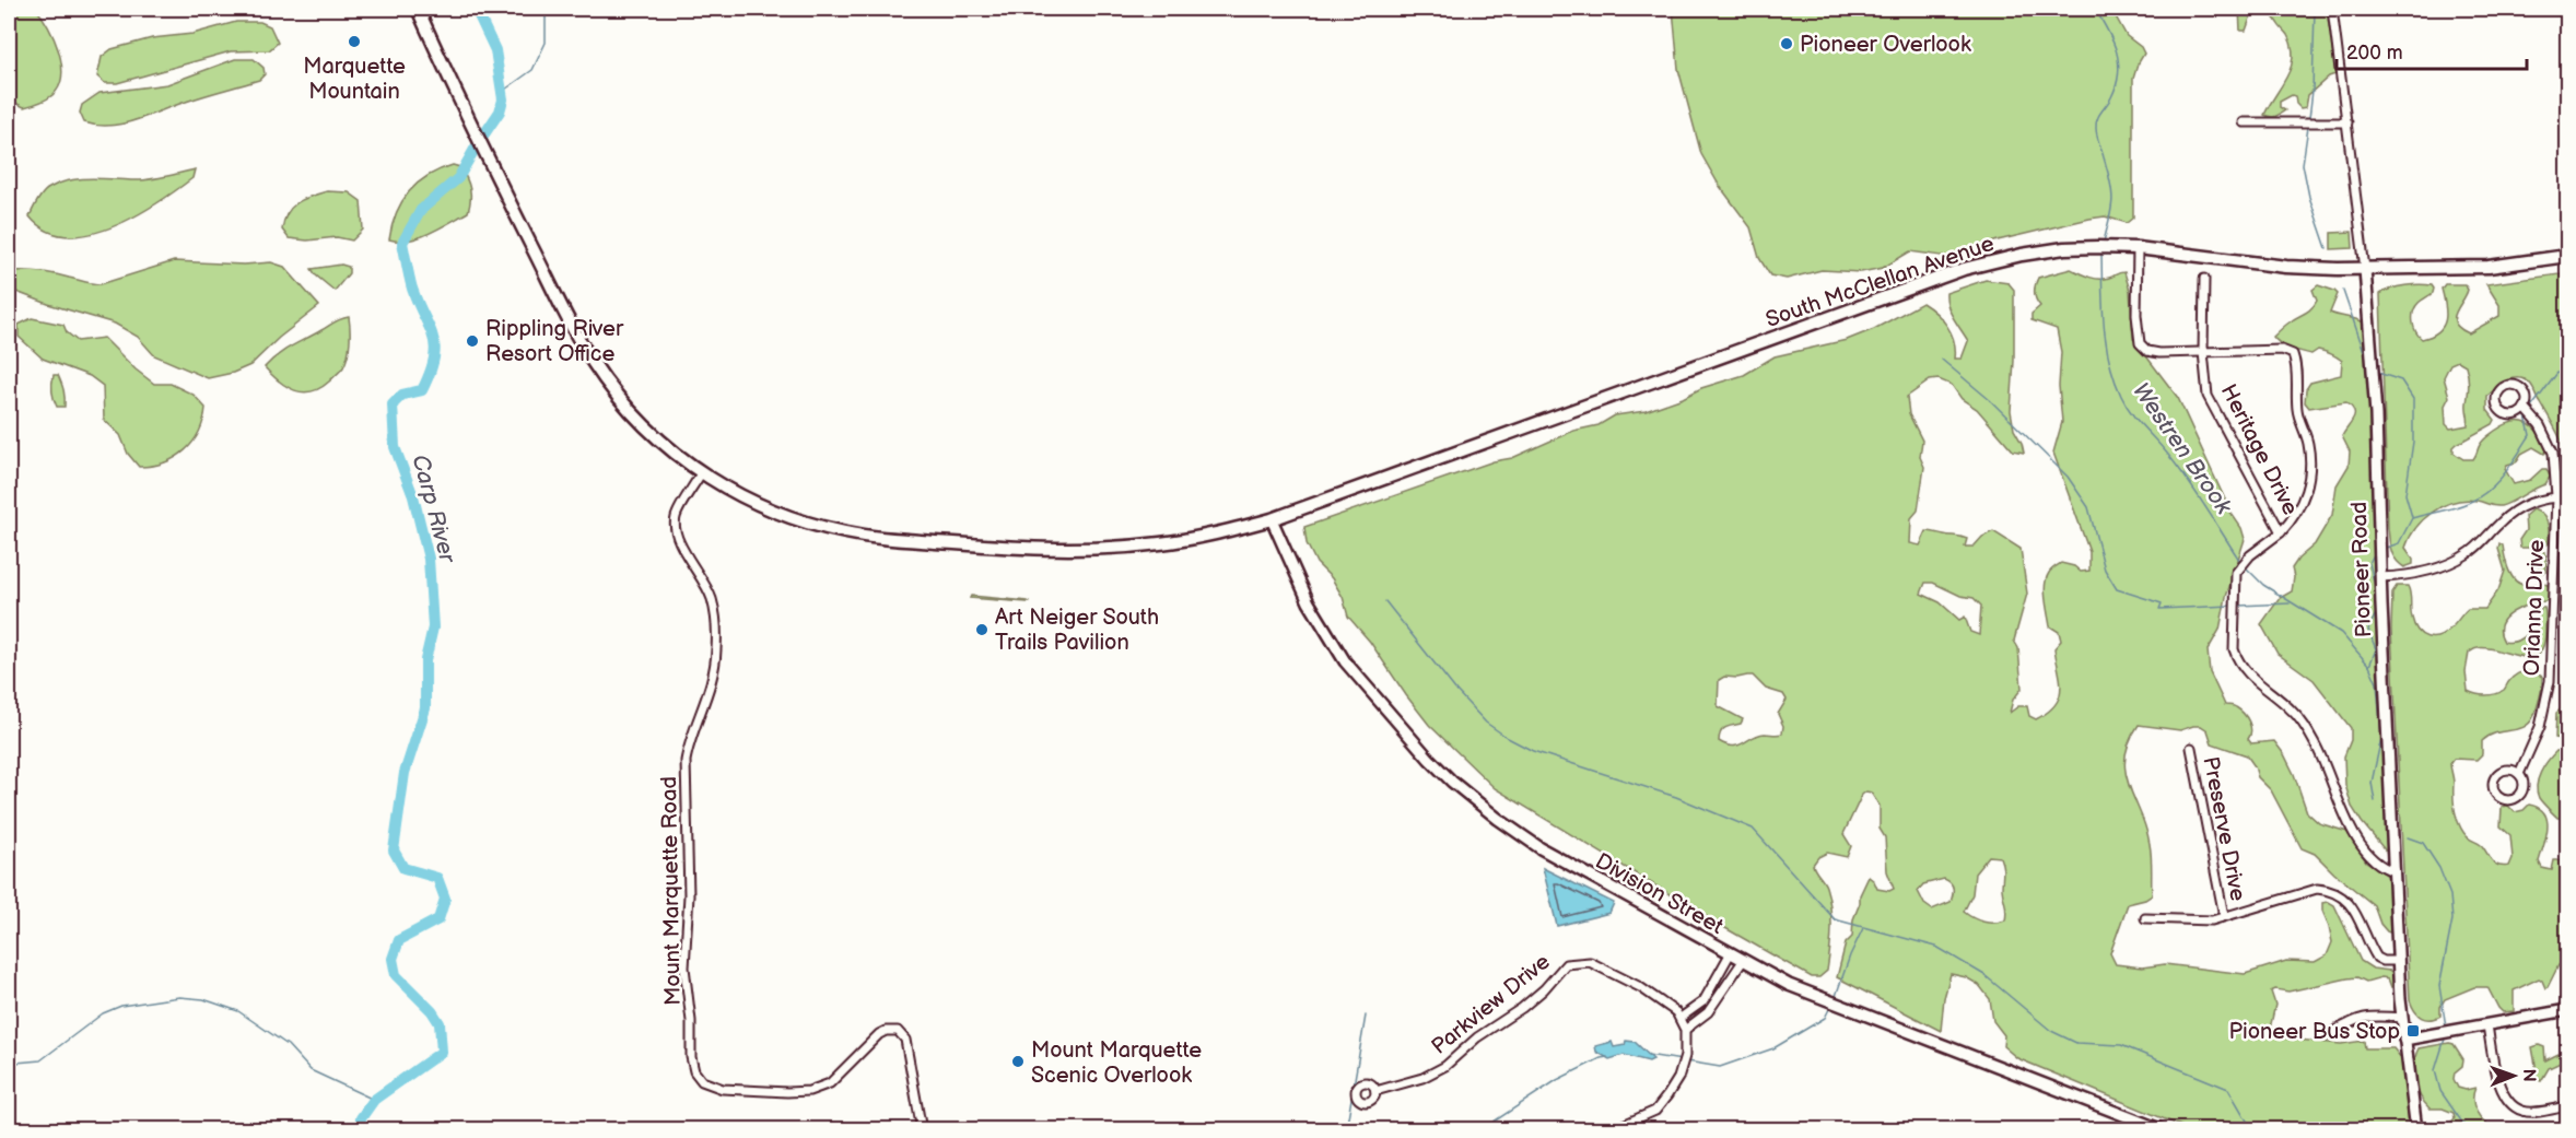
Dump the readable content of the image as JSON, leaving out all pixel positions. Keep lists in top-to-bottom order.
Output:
{
  "streets": {
    "main road": ["South McClellan Avenue"],
    "street": [
      "Heritage Drive",
      "Pioneer Road",
      "Orianna Drive",
      "Preserve Drive",
      "Mount Marquette Road",
      "Division Street",
      "Parkview Drive"
    ]
  },
  "crossings": [
    ["South McClellan Avenue", "Pioneer Road"],
    ["South McClellan Avenue", "Mount Marquette Road"],
    ["South McClellan Avenue", "Division Street"],
    ["Heritage Drive", "Pioneer Road"]
  ],
  "water": ["Westren Brook", "Carp River"],
  "places": {
    "other": [
      "Marquette Mountain",
      "Pioneer Overlook",
      "Rippling River Resort Office",
      "Art Neiger South Trails Pavilion",
      "Mount Marquette Scenic Overlook"
    ],
    "transit": ["Pioneer Bus Stop"]
  },
  "scale_bar": "200 m",
  "north": "right"
}
